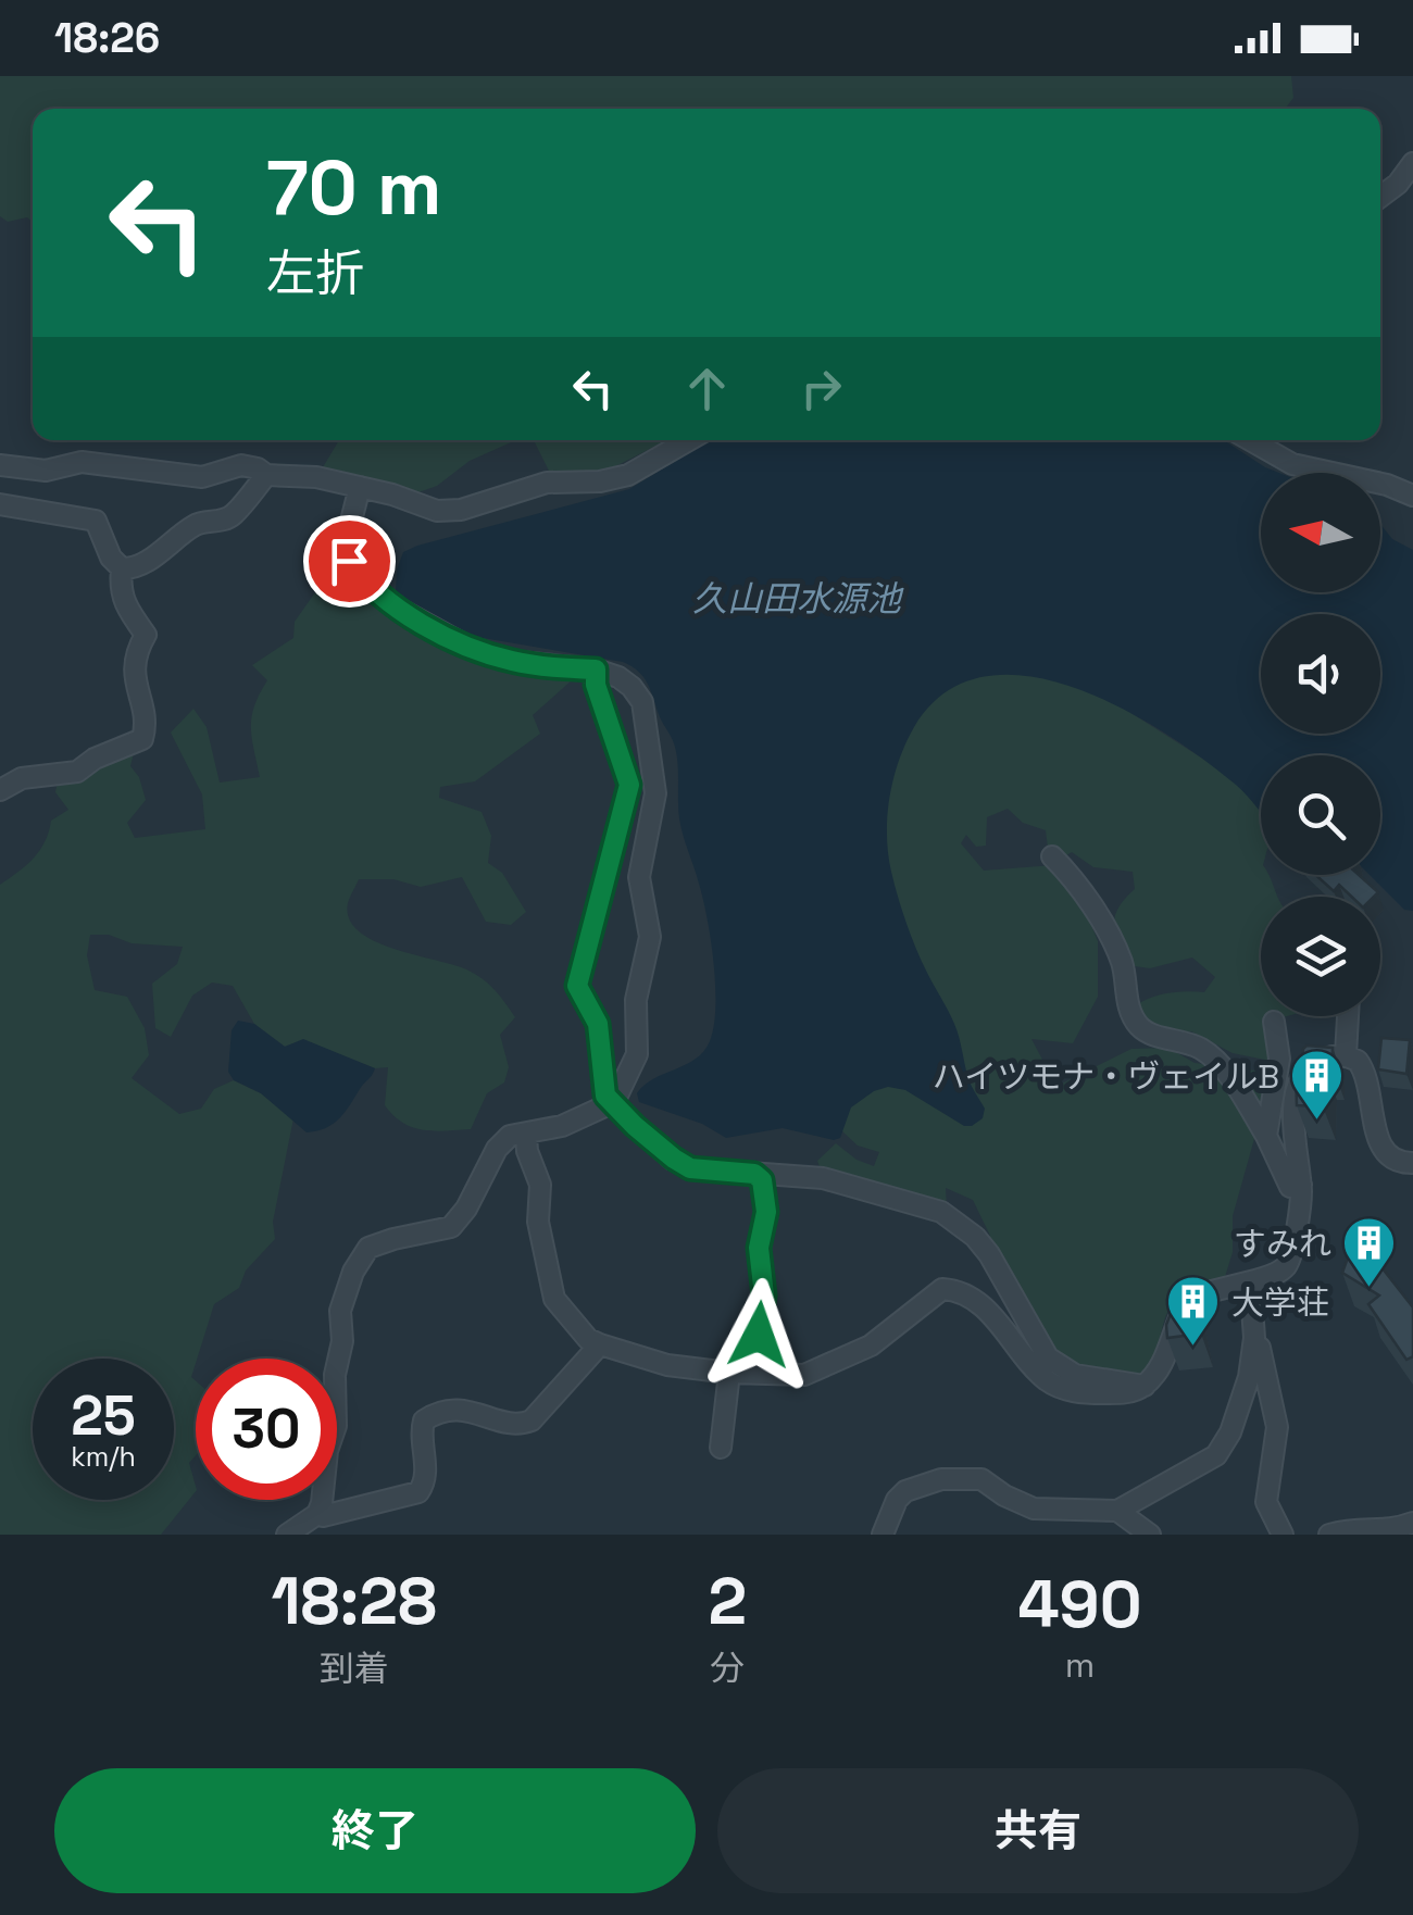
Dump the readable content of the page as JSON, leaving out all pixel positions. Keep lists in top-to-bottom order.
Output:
{
  "water": ["久山田水源池"],
  "places": {
    "building": ["ハイツモナ・ヴェイルB", "すみれ", "大学荘"]
  },
  "north": "left",
  "page": {
    "status": "18:26",
    "turn": ["70 m", "左折"],
    "speed": "25 km/h",
    "limit": "30",
    "eta": [
      "18:28",
      "到着",
      "2",
      "分",
      "490",
      "m"
    ],
    "buttons": ["終了", "共有"]
  }
}
